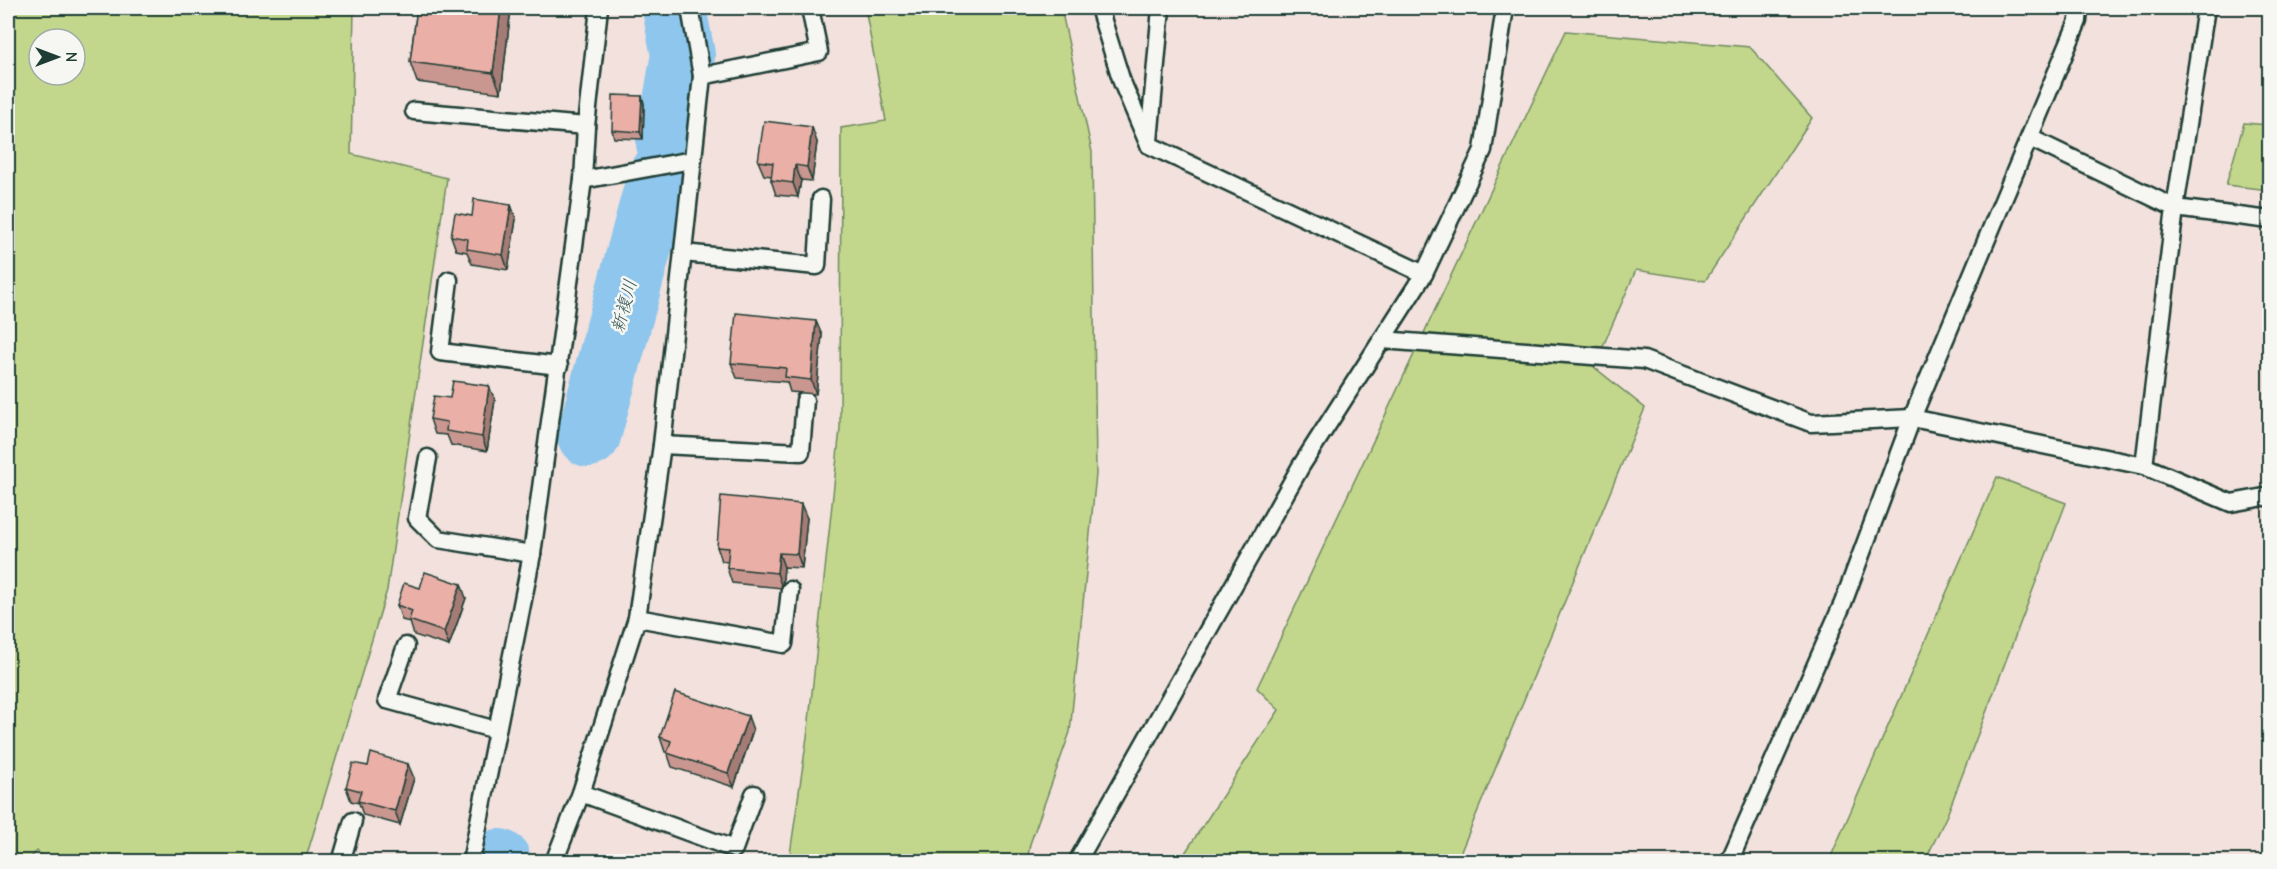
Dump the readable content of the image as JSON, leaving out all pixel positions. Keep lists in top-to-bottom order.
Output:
{
  "water": ["新複川"],
  "north": "right"
}
